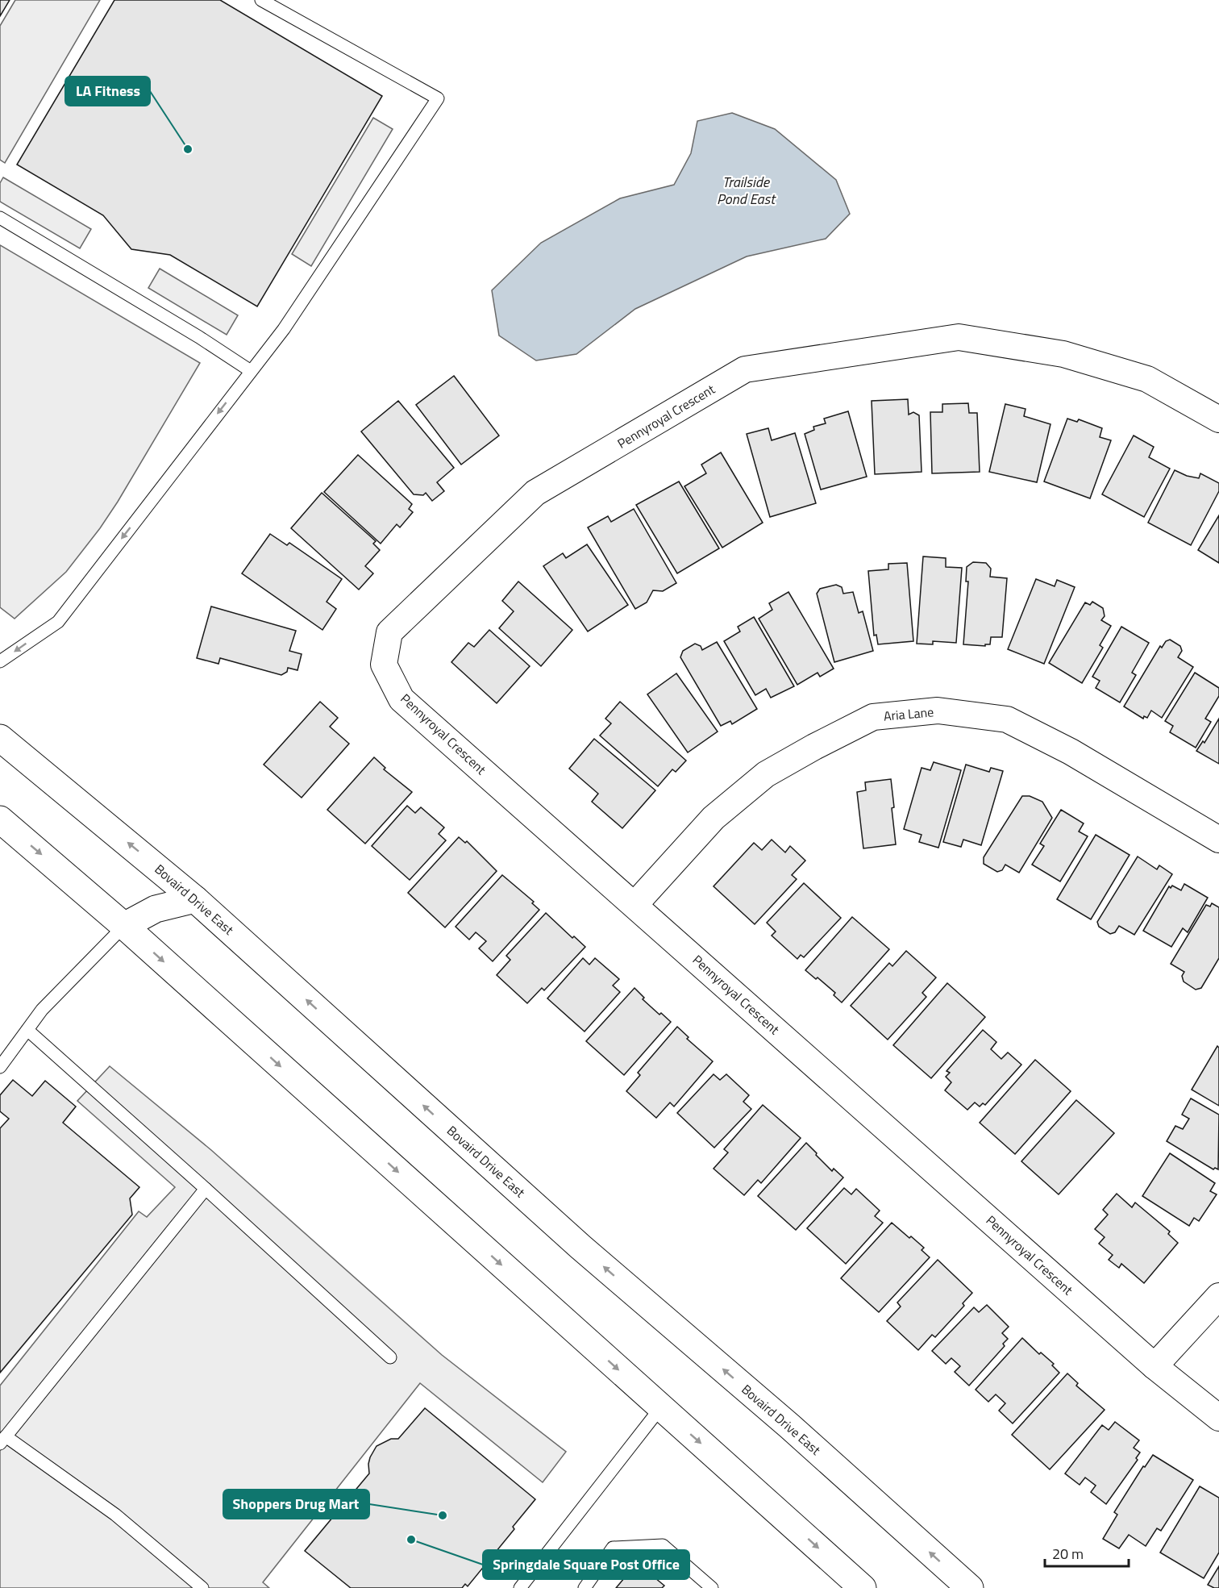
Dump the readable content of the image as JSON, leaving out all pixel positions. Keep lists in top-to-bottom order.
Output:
{
  "streets": {
    "main road": ["Bovaird Drive East"],
    "street": ["Pennyroyal Crescent", "Aria Lane"]
  },
  "crossings": [
    ["Pennyroyal Crescent", "Aria Lane"]
  ],
  "water": ["Trailside Pond East"],
  "places": ["LA Fitness", "Shoppers Drug Mart", "Springdale Square Post Office"],
  "scale_bar": "20 m"
}
